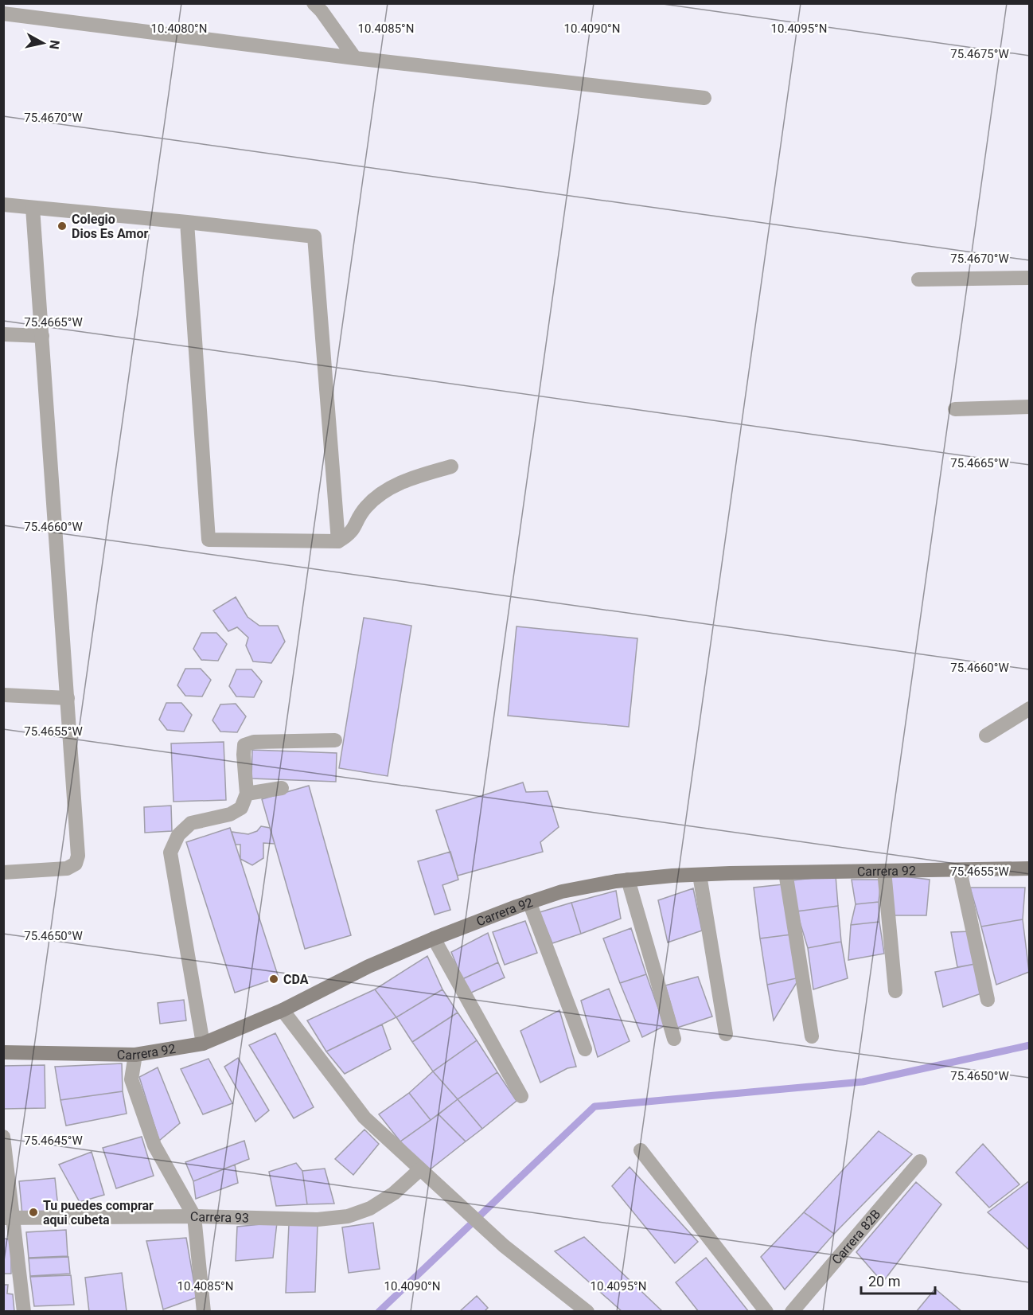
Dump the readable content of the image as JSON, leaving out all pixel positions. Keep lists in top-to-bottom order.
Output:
{
  "streets": {
    "street": ["Carrera 92", "Carrera 93", "Carrera 82B"]
  },
  "places": ["Colegio Dios Es Amor", "CDA", "Tu puedes comprar aqui cubeta"],
  "scale_bar": "20 m",
  "north": "right",
  "coordinates": [
    "10.4080°N",
    "10.4085°N",
    "10.4090°N",
    "10.4095°N",
    "75.4675°W",
    "75.4670°W",
    "75.4665°W",
    "75.4660°W",
    "75.4655°W",
    "75.4650°W",
    "75.4645°W"
  ]
}
